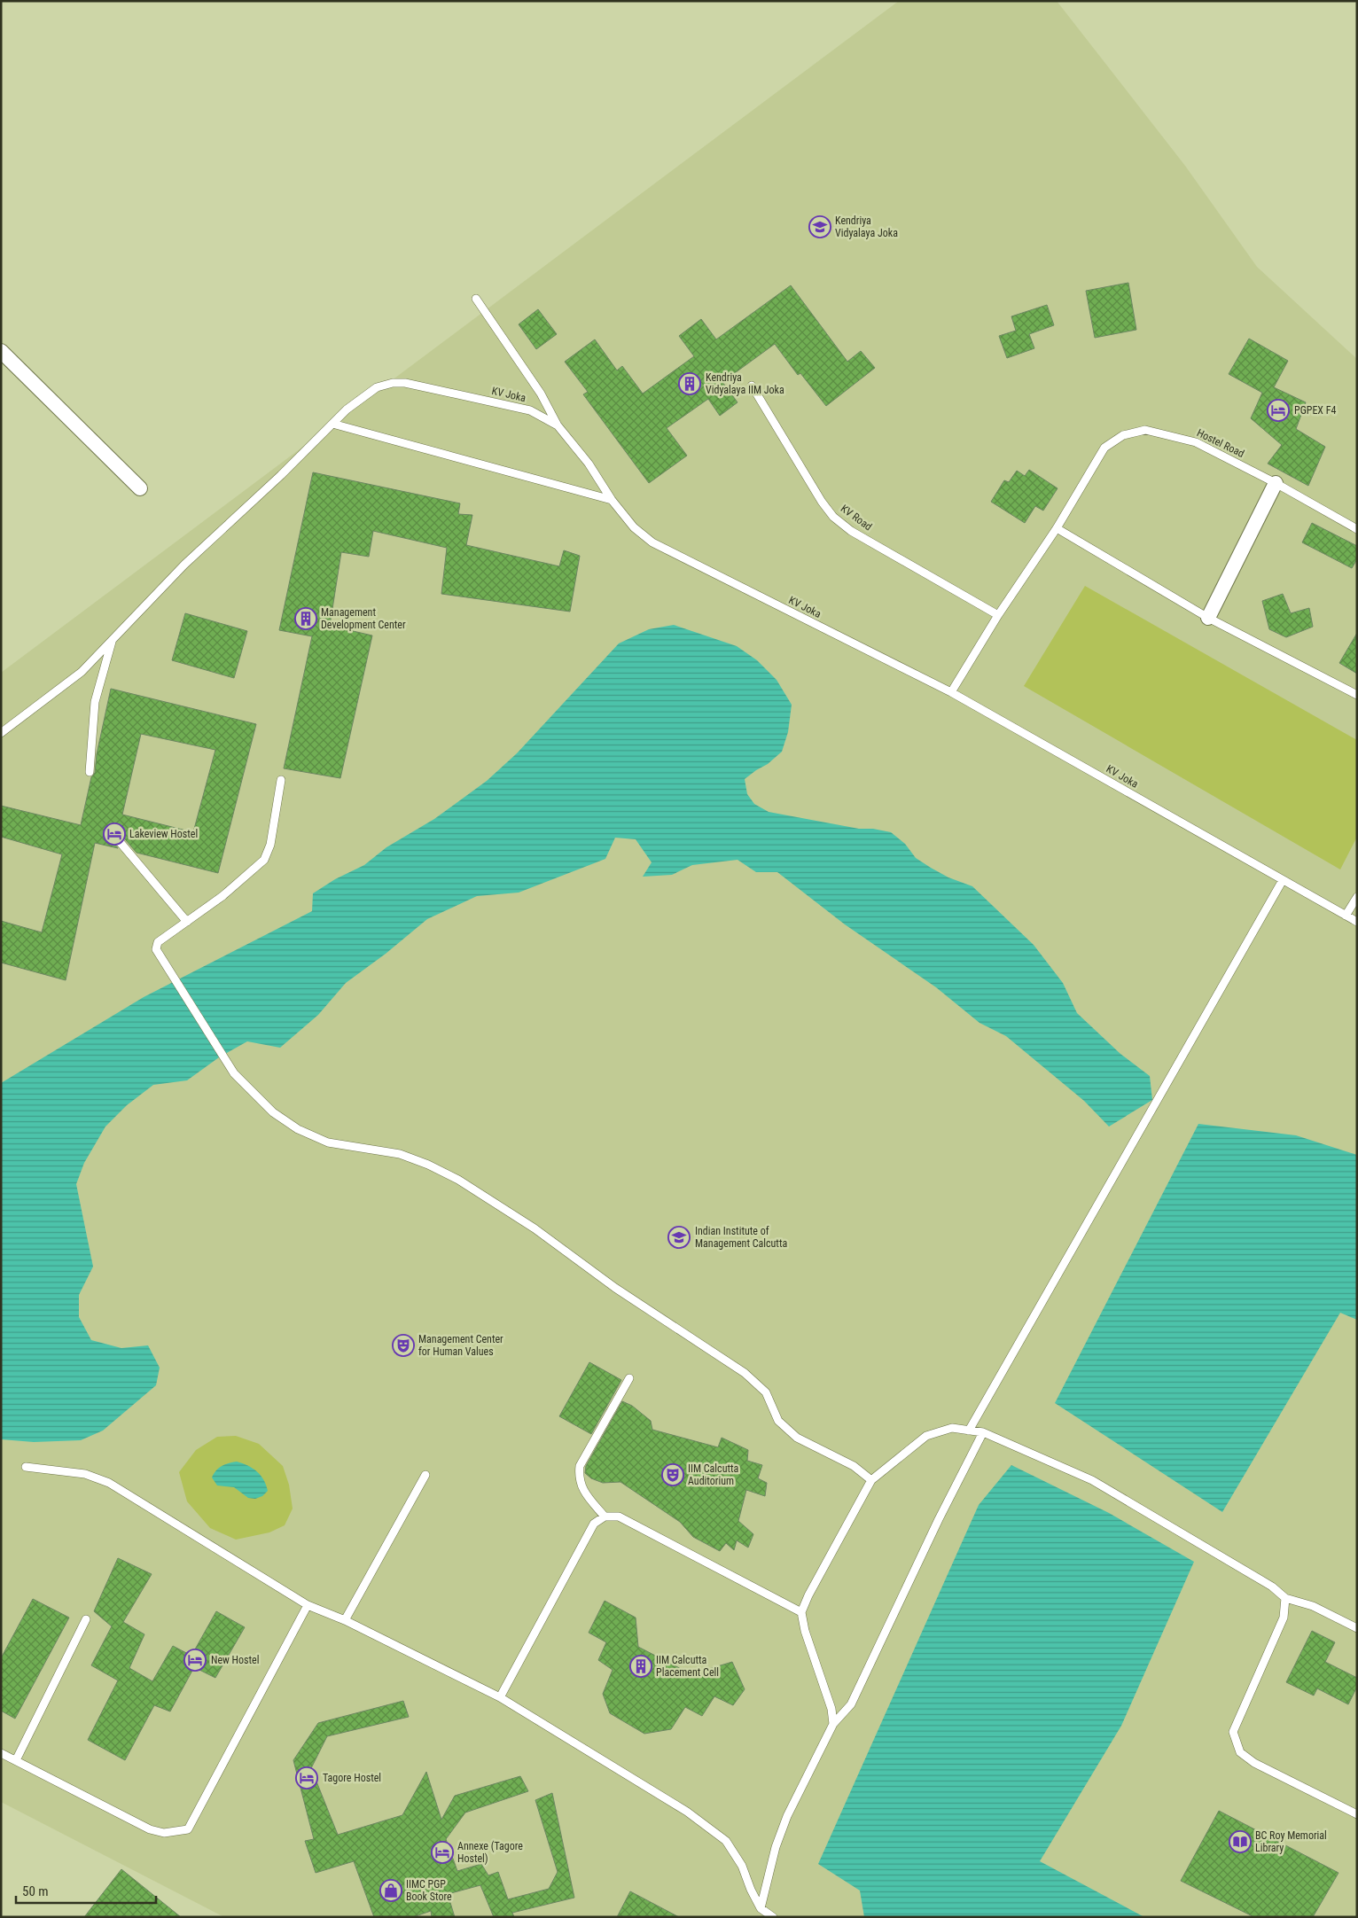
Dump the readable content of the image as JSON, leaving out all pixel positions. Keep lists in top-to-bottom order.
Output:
{
  "streets": {
    "lane": ["KV Joka", "Hostel Road", "KV Road"]
  },
  "crossings": [
    ["KV Joka", "Hostel Road"],
    ["Hostel Road", "KV Road"]
  ],
  "places": {
    "school or university": ["Kendriya Vidyalaya Joka", "Indian Institute of Management Calcutta"],
    "building": ["Kendriya Vidyalaya IIM Joka", "Management Development Center", "IIM Calcutta Placement Cell"],
    "hotel": [
      "PGPEX F4",
      "Lakeview Hostel",
      "New Hostel",
      "Tagore Hostel",
      "Annexe (Tagore Hostel)"
    ],
    "theatre": ["Management Center for Human Values", "IIM Calcutta Auditorium"],
    "library": ["BC Roy Memorial Library"],
    "shop": ["IIMC PGP Book Store"]
  },
  "scale_bar": "50 m"
}
